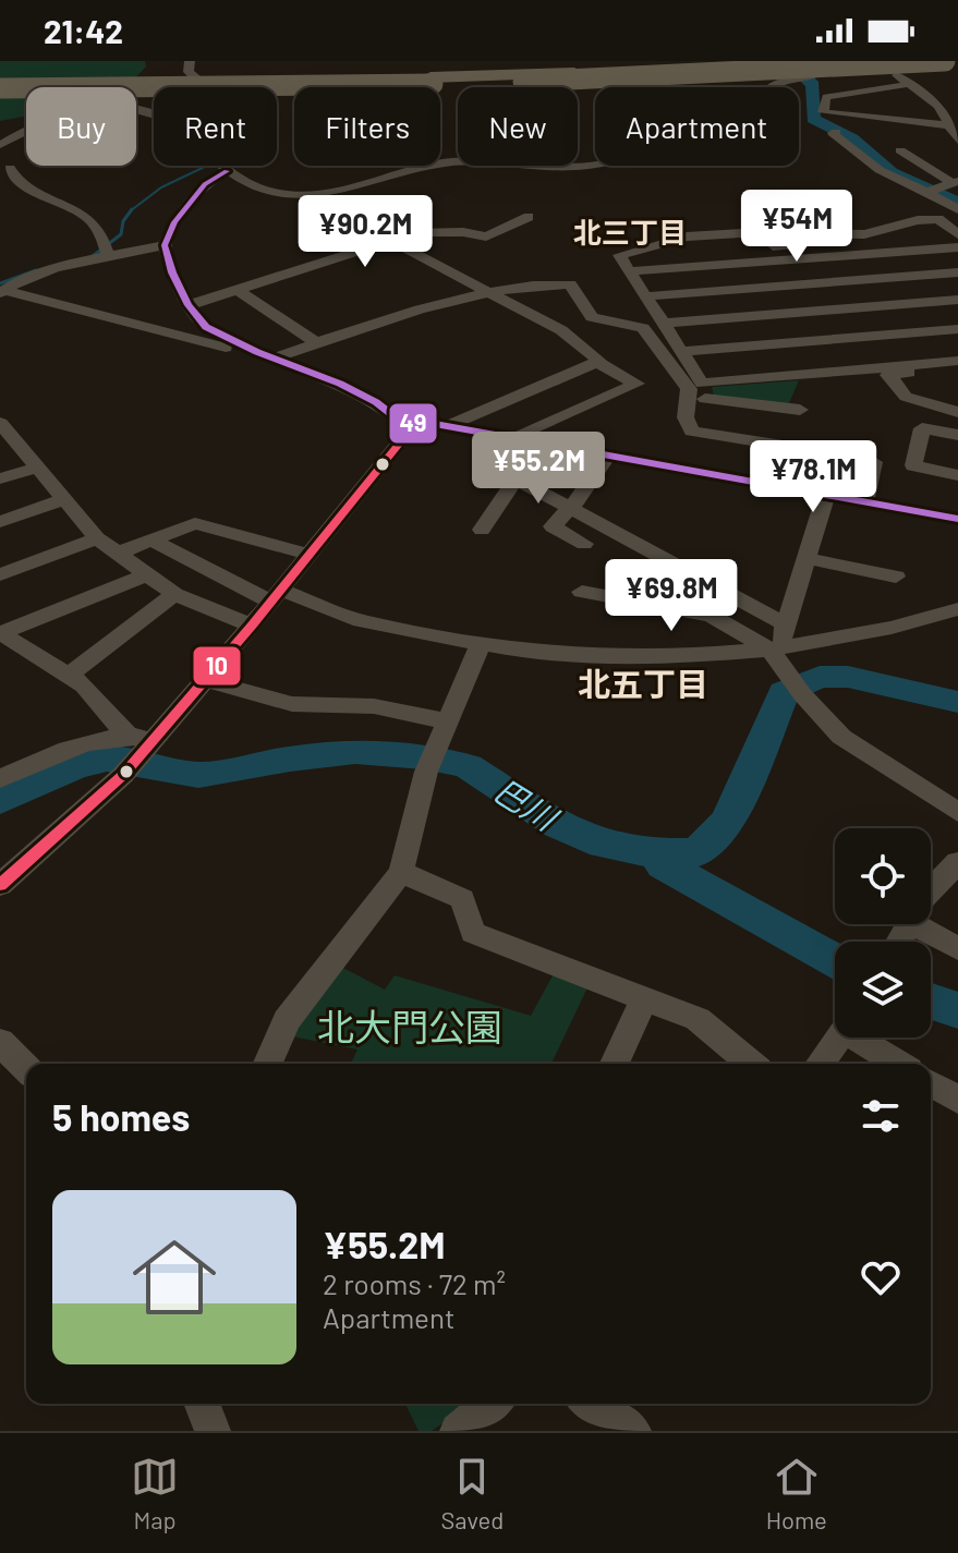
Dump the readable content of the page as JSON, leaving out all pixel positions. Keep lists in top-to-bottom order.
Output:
{
  "districts": ["北三丁目", "北五丁目"],
  "water": ["巴川"],
  "parks": ["北大門公園"],
  "lines": ["transit line 49", "transit line 10"],
  "page": {
    "status": "21:42",
    "chip": [
      "Buy",
      "Rent",
      "Filters",
      "New",
      "Apartment"
    ],
    "price": [
      "¥54M",
      "¥90.2M",
      "¥55.2M",
      "¥78.1M",
      "¥69.8M"
    ],
    "heading": "5 homes",
    "list": [
      {
        "name": "¥55.2M",
        "note": "2 rooms · 72 m² · Apartment"
      }
    ],
    "tabs": ["Map", "Saved", "Home"]
  }
}
